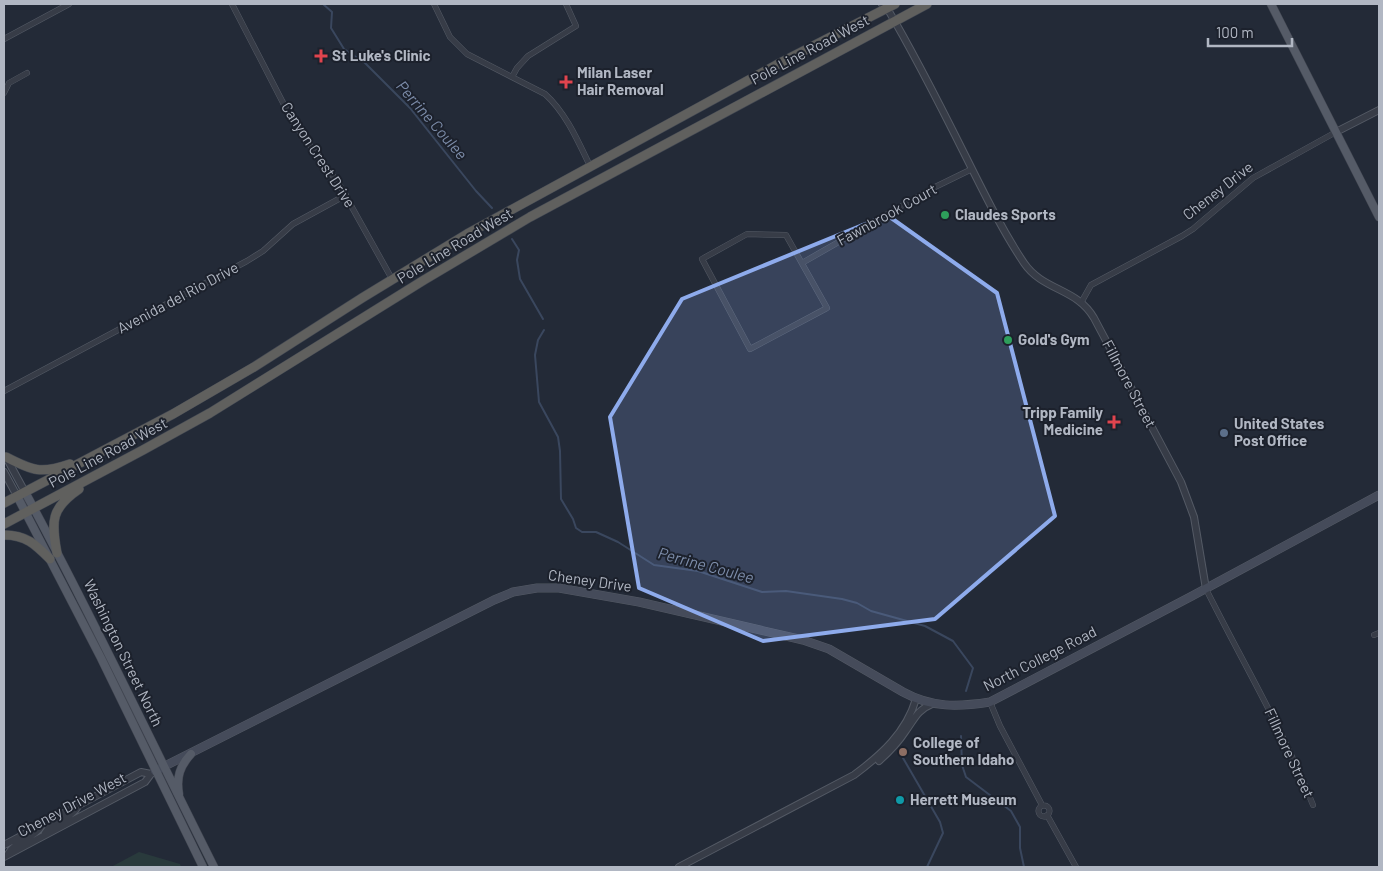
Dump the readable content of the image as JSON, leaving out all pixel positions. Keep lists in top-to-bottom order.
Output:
{
  "streets": {
    "highway": ["Pole Line Road West"],
    "main road": [
      "Cheney Drive",
      "Washington Street North",
      "North College Road",
      "Cheney Drive West"
    ],
    "street": [
      "Canyon Crest Drive",
      "Fawnbrook Court",
      "Avenida del Rio Drive",
      "Fillmore Street"
    ]
  },
  "crossings": [
    ["Pole Line Road West", "Canyon Crest Drive"],
    ["Pole Line Road West", "Fillmore Street"],
    ["Pole Line Road West", "Washington Street North"],
    ["Canyon Crest Drive", "Avenida del Rio Drive"],
    ["Cheney Drive", "Fillmore Street"],
    ["Cheney Drive", "Washington Street North"],
    ["Cheney Drive", "North College Road"],
    ["Cheney Drive", "Cheney Drive West"],
    ["Fawnbrook Court", "Fillmore Street"],
    ["Fillmore Street", "North College Road"],
    ["Washington Street North", "Cheney Drive West"]
  ],
  "water": ["Perrine Coulee"],
  "places": {
    "health": ["St Luke's Clinic", "Milan Laser Hair Removal", "Tripp Family Medicine"],
    "other": [
      "Claudes Sports",
      "Gold's Gym",
      "United States Post Office",
      "College of Southern Idaho",
      "Herrett Museum"
    ]
  },
  "scale_bar": "100 m"
}
